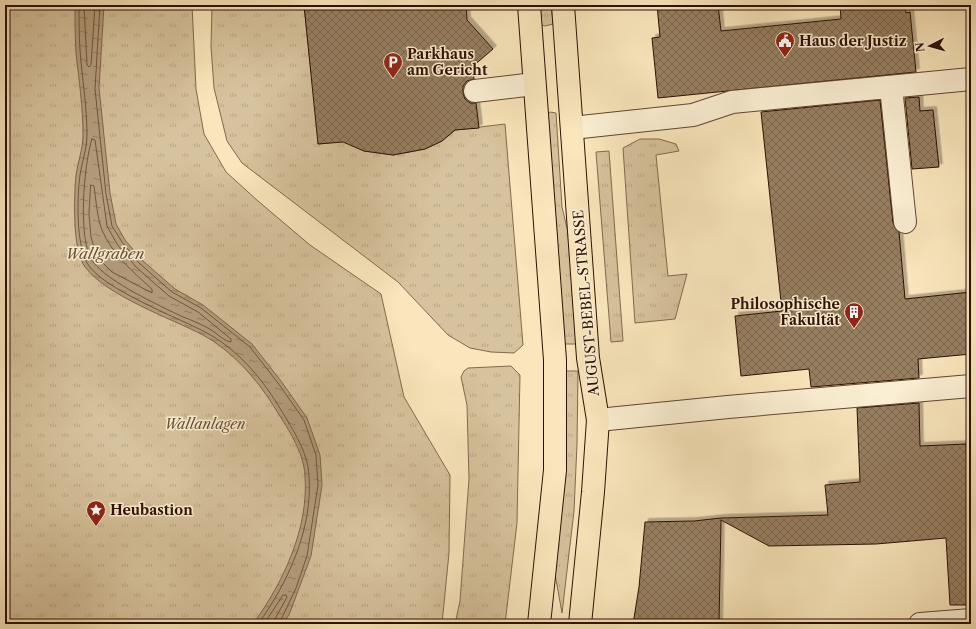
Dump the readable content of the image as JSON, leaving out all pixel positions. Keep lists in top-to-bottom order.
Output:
{
  "streets": {
    "main road": ["AUGUST-BEBEL-STRASSE"]
  },
  "water": ["Wallgraben"],
  "parks": ["Wallanlagen"],
  "places": {
    "public building": ["Haus der Justiz"],
    "parking": ["Parkhaus am Gericht"],
    "building": ["Philosophische Fakultät"],
    "place": ["Heubastion"]
  },
  "north": "left"
}
